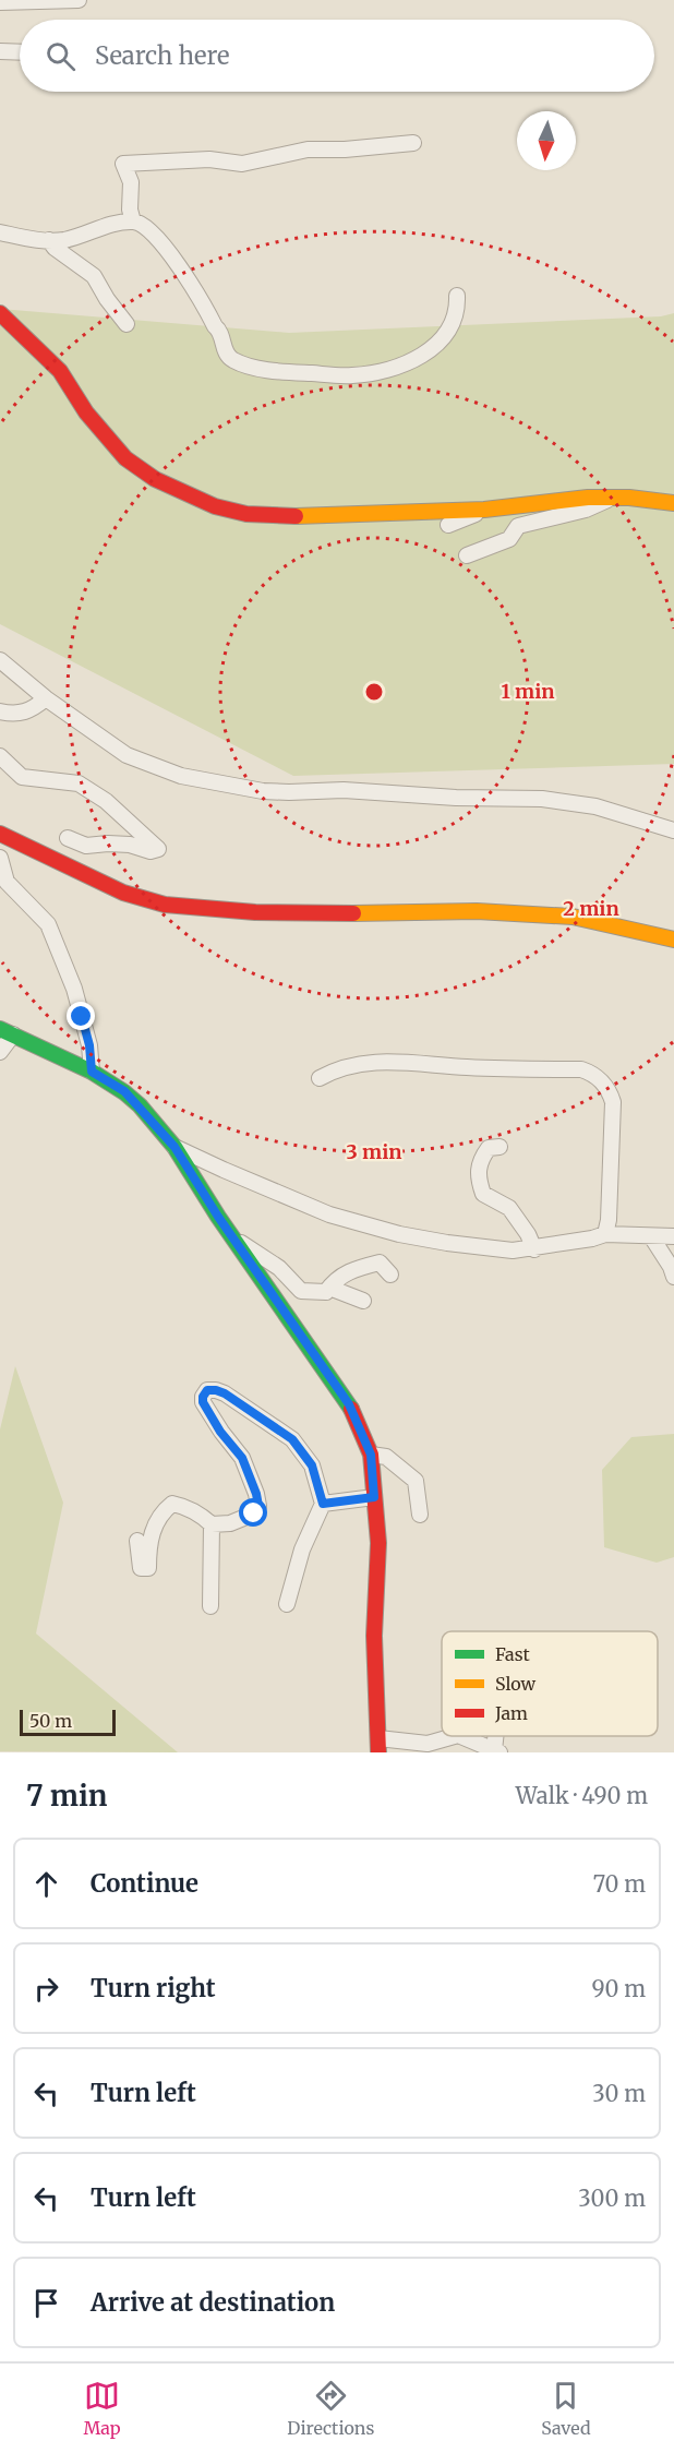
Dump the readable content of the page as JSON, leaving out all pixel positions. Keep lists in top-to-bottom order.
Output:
{
  "legend": ["Fast", "Slow", "Jam"],
  "scale_bar": "50 m",
  "north": "bottom",
  "page": {
    "search": "Search here",
    "scale": "50 m",
    "heading": ["7 min", "Walk · 490 m"],
    "list": [
      ["Continue", "70 m"],
      ["Turn right", "90 m"],
      ["Turn left", "30 m"],
      ["Turn left", "300 m"],
      "Arrive at destination"
    ],
    "nav": ["Map", "Directions", "Saved"]
  },
  "rings": ["1 min", "2 min", "3 min"]
}
